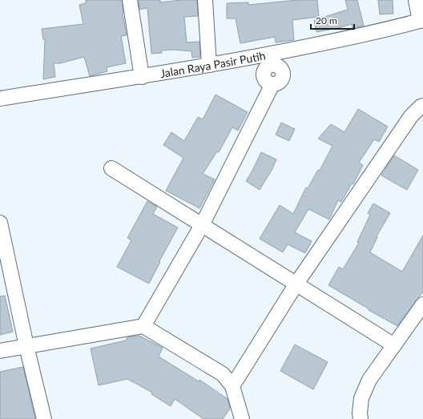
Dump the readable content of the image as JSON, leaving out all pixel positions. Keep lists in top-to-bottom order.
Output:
{
  "streets": {
    "street": ["Jalan Raya Pasir Putih"]
  },
  "scale_bar": "20 m"
}
